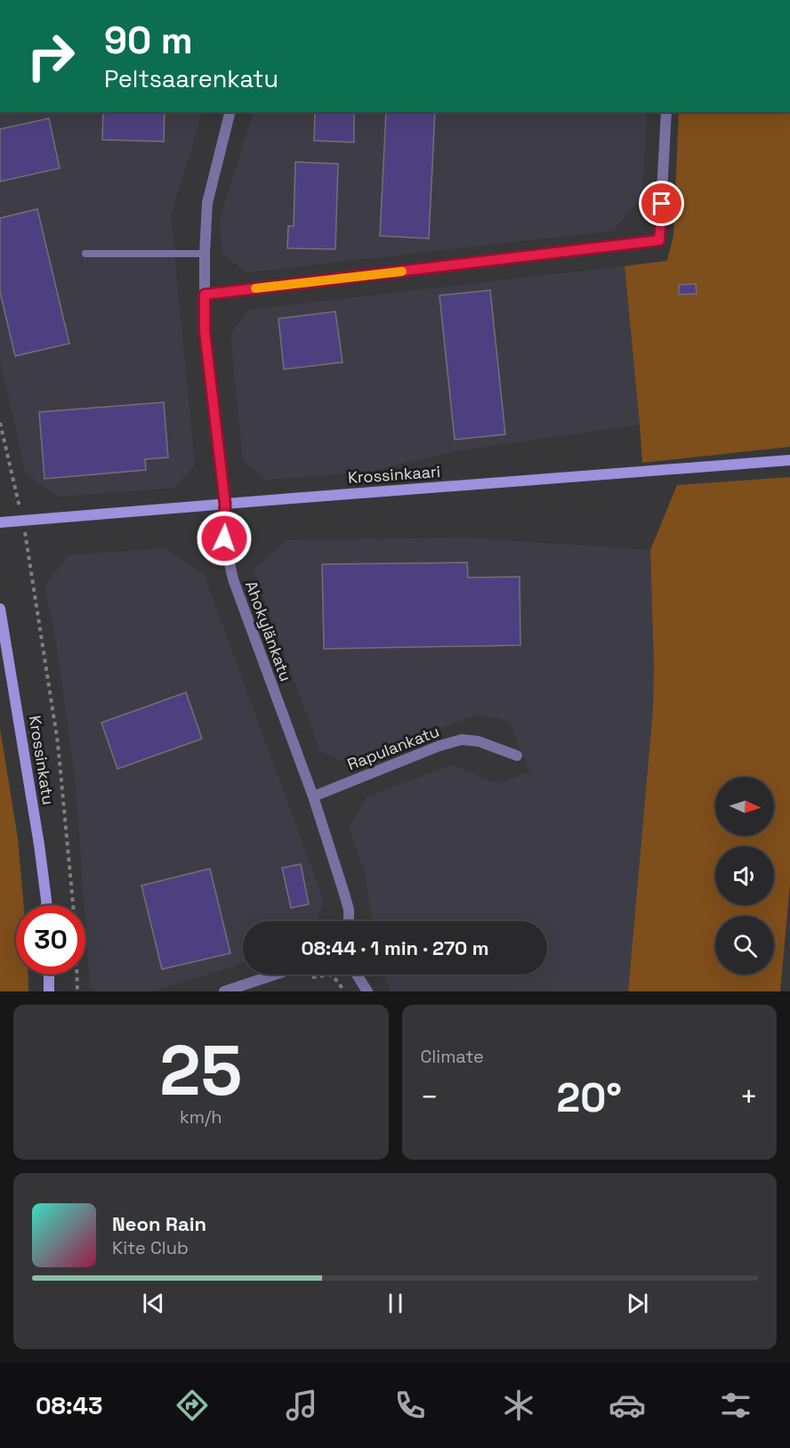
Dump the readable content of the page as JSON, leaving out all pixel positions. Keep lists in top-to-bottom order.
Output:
{
  "streets": {
    "street": [
      "Krossinkaari",
      "Ahokylänkatu",
      "Rapulankatu",
      "Krossinkatu"
    ]
  },
  "crossings": [
    ["Krossinkaari", "Ahokylänkatu"],
    ["Ahokylänkatu", "Rapulankatu"]
  ],
  "north": "right",
  "page": {
    "turn": ["90 m", "Peltsaarenkatu"],
    "limit": "30",
    "trip": "08:44 · 1 min · 270 m",
    "tile": [
      ["25", "km/h"],
      "Climate"
    ],
    "heat": ["−", "20°", "+"],
    "song": ["Neon Rain", "Kite Club"],
    "tabs": "08:43"
  }
}
